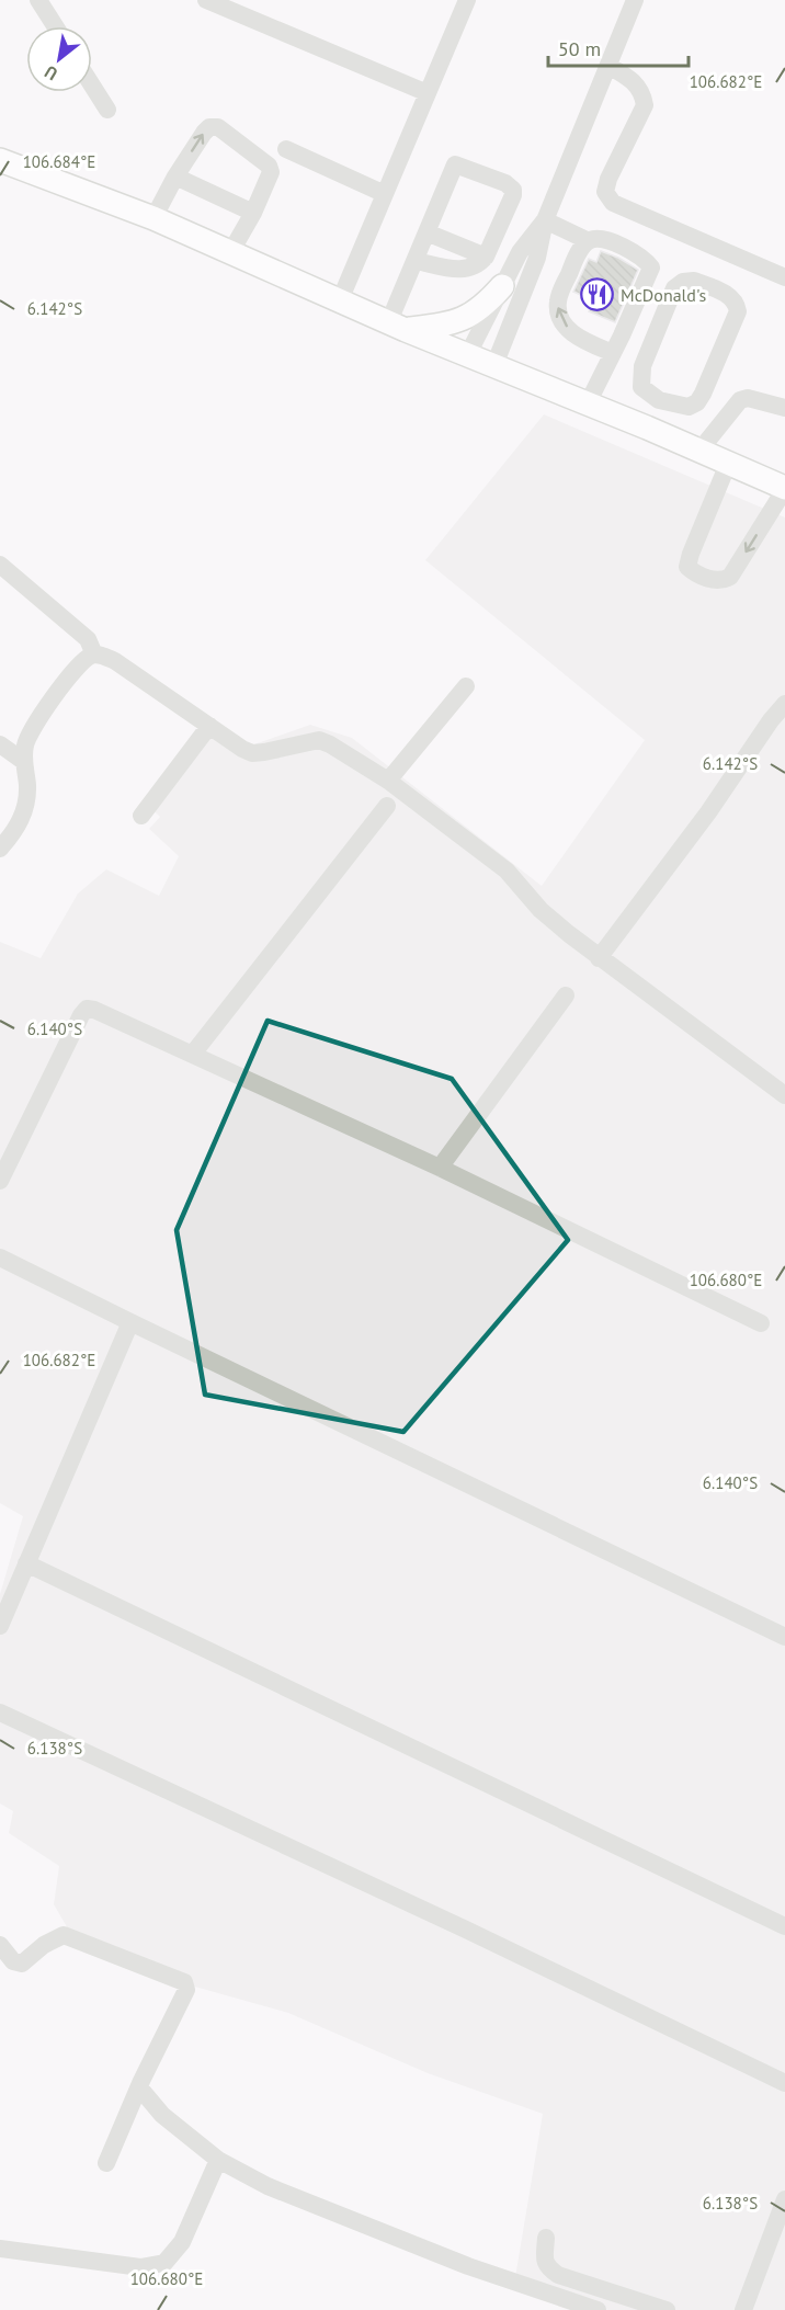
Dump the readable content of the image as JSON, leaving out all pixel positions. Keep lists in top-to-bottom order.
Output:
{
  "places": {
    "restaurant": ["McDonald's"]
  },
  "scale_bar": "50 m",
  "north": "bottom left",
  "coordinates": [
    "106.682°E",
    "106.684°E",
    "6.142°S",
    "6.140°S",
    "106.680°E",
    "6.138°S"
  ]
}
